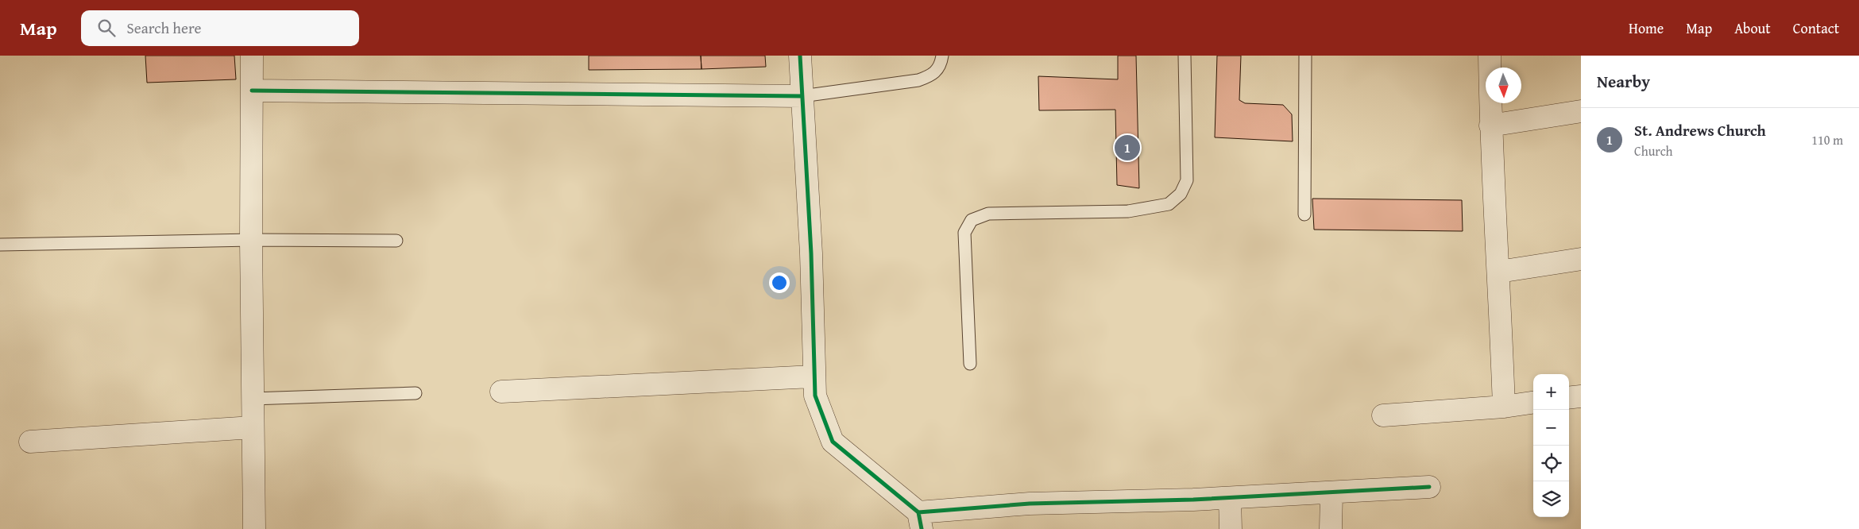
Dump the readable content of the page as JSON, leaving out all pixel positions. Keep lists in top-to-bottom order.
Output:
{
  "north": "bottom",
  "page": {
    "header": "Map",
    "search": "Search here",
    "nav": [
      "Home",
      "Map",
      "About",
      "Contact"
    ],
    "heading": "Nearby",
    "list": [
      {
        "mark": "1",
        "name": "St. Andrews Church",
        "note": "Church",
        "value": "110 m"
      }
    ],
    "pins": "1",
    "map_buttons": ["+", "−"]
  }
}
